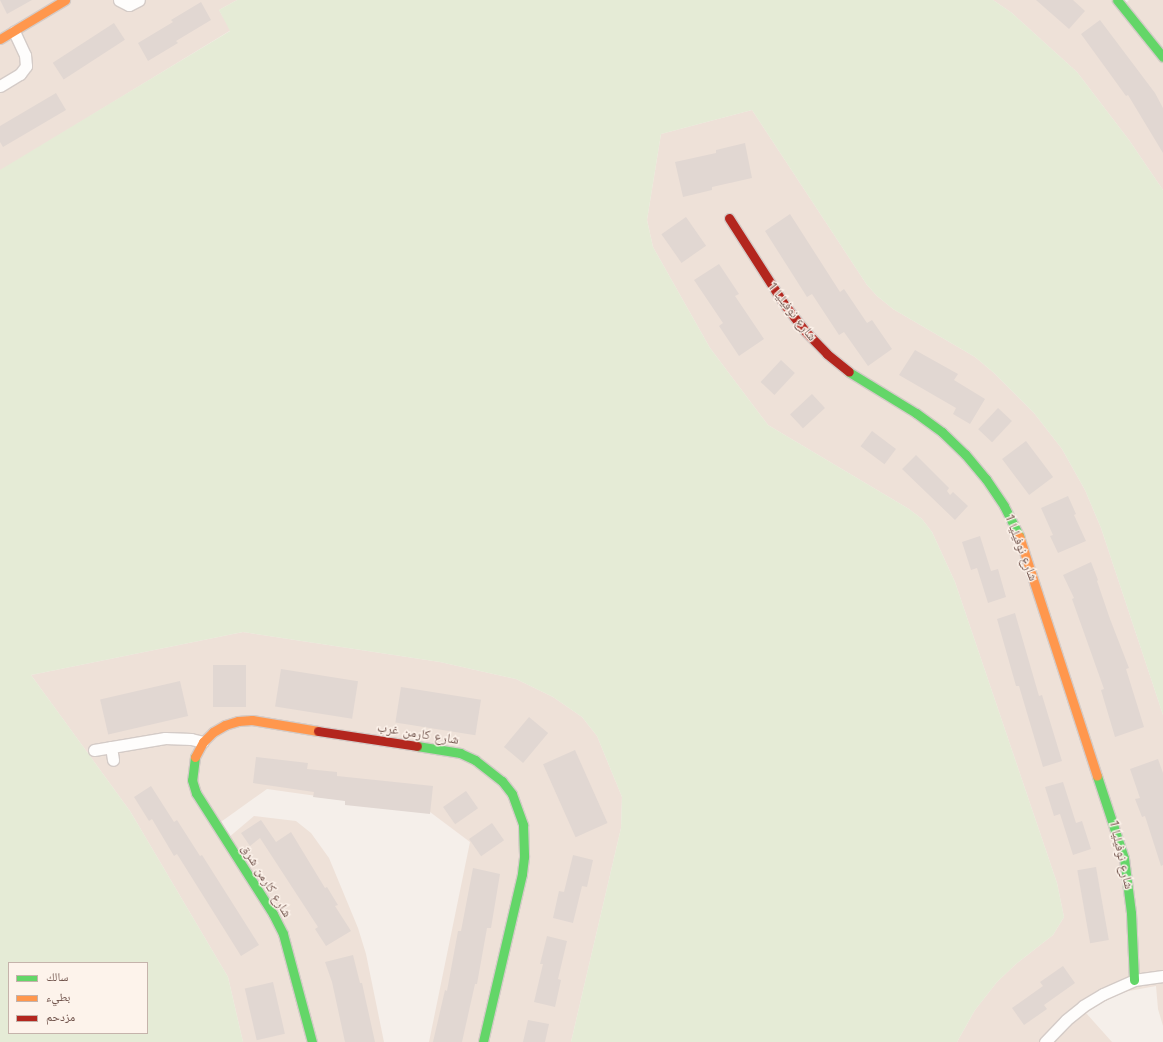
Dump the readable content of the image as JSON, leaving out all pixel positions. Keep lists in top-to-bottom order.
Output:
{
  "streets": {
    "street": ["شارع نوفيليا 1", "شارع كارمن غرب", "شارع كارمن شرق"]
  },
  "crossings": [
    ["شارع كارمن غرب", "شارع كارمن شرق"]
  ],
  "legend": ["سالك", "بطيء", "مزدحم"]
}
